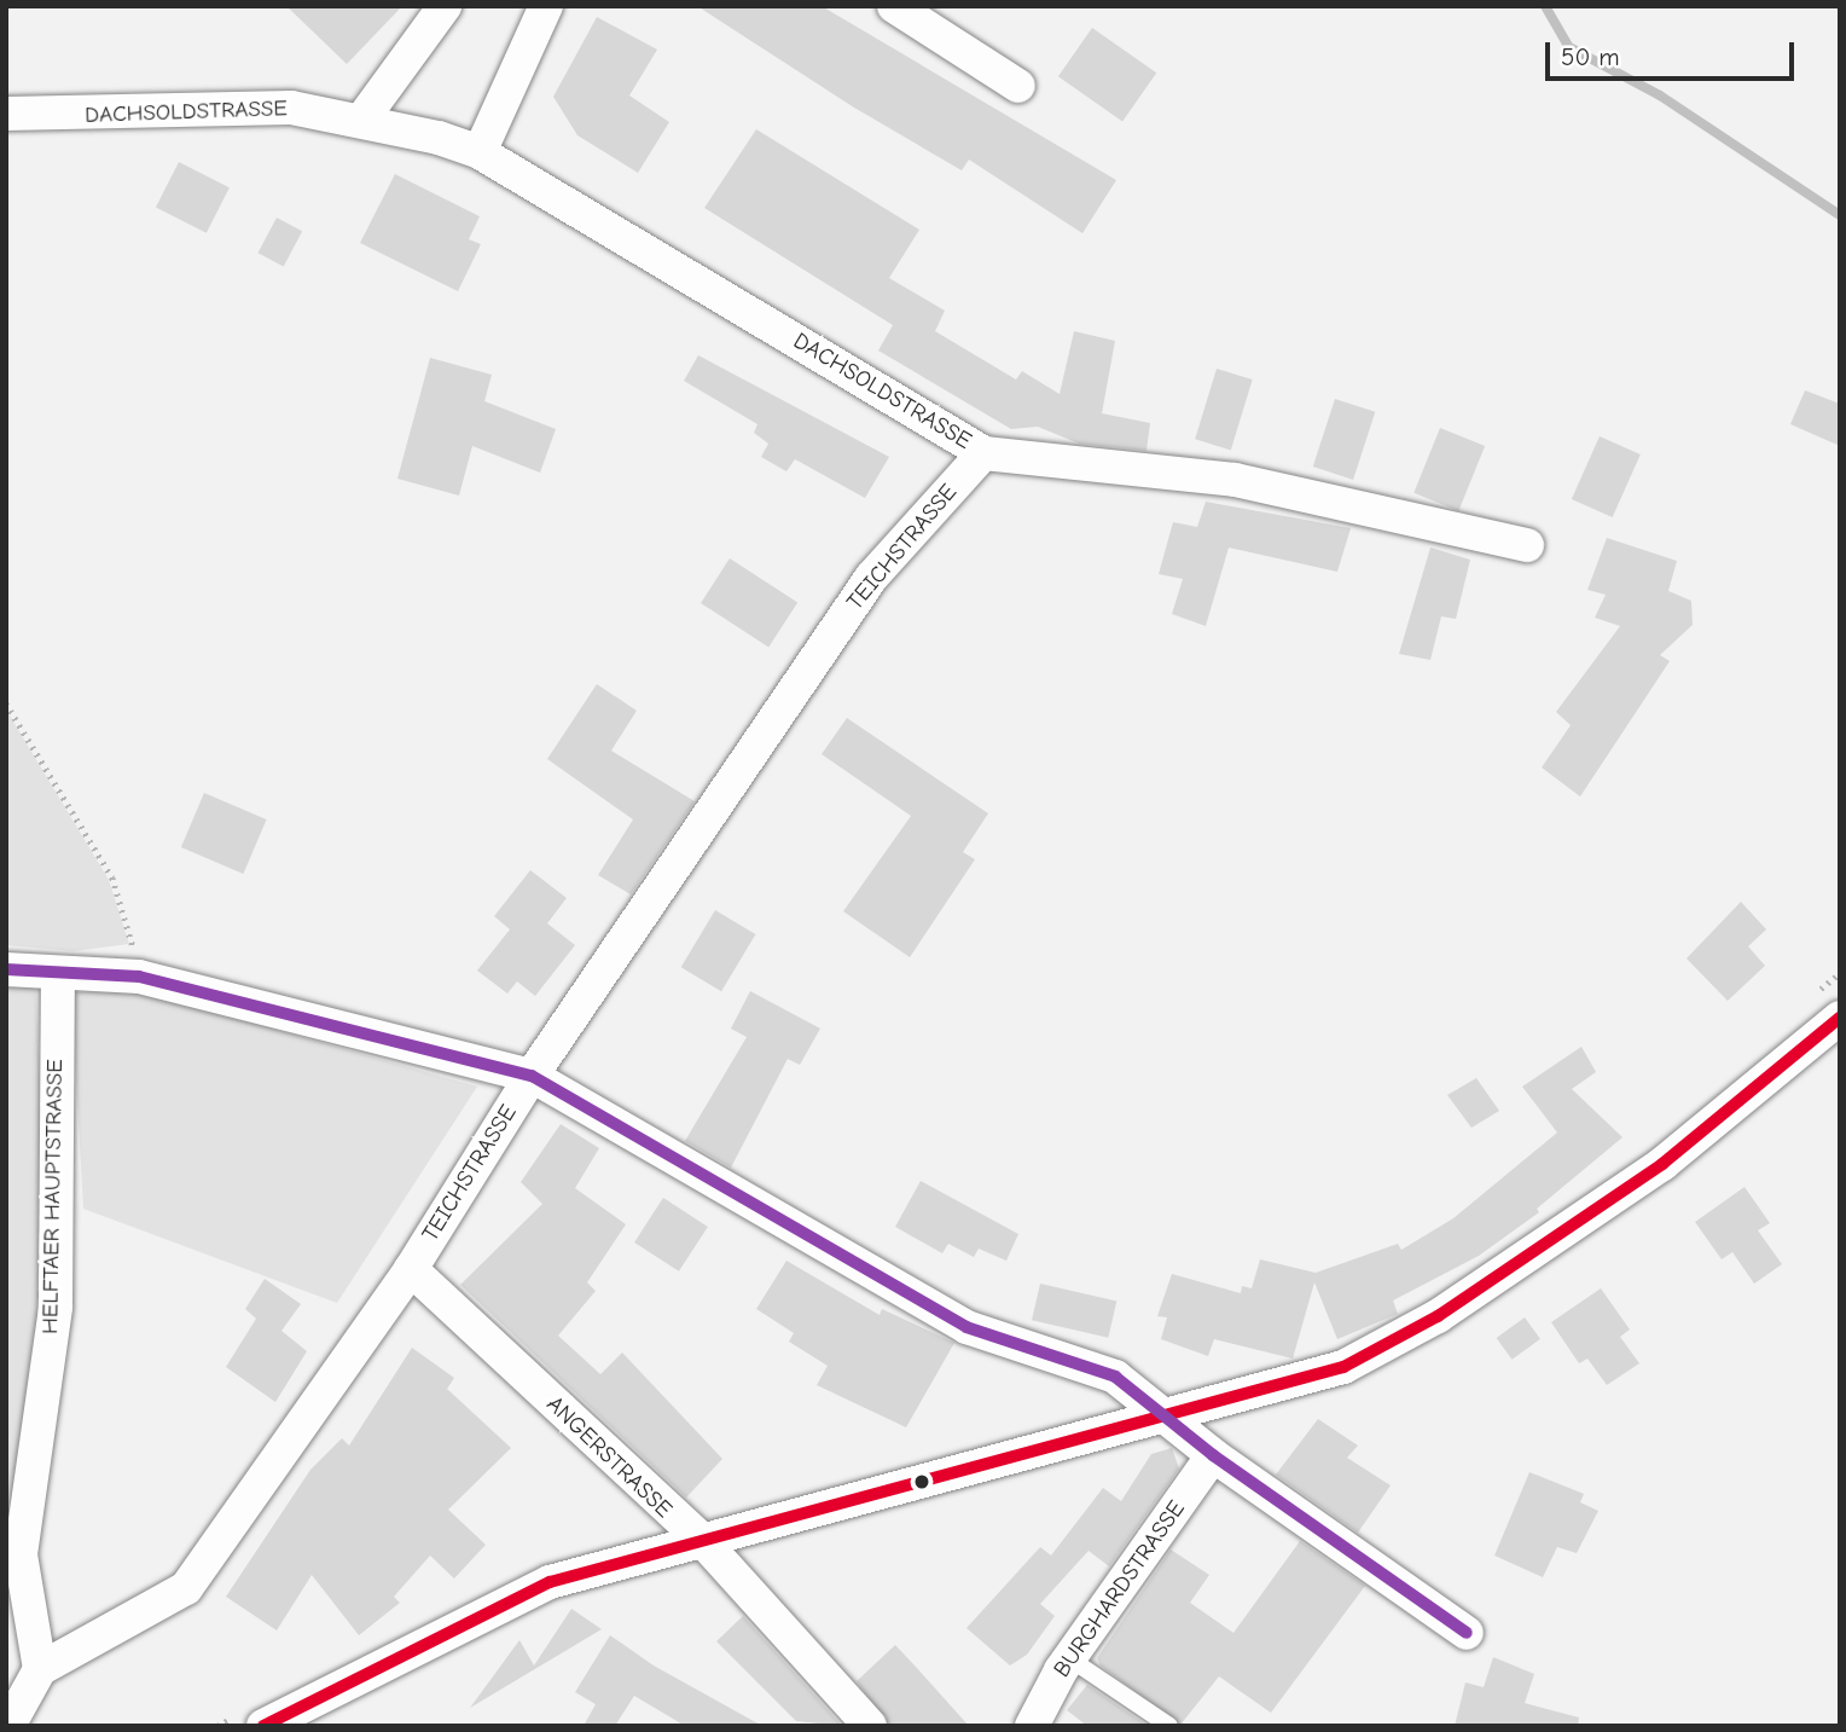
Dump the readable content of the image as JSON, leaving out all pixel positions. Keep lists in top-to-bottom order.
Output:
{
  "streets": {
    "street": [
      "DACHSOLDSTRASSE",
      "TEICHSTRASSE",
      "HELFTAER HAUPTSTRASSE",
      "ANGERSTRASSE",
      "BURGHARDSTRASSE"
    ]
  },
  "crossings": [
    ["DACHSOLDSTRASSE", "TEICHSTRASSE"],
    ["TEICHSTRASSE", "HELFTAER HAUPTSTRASSE"],
    ["TEICHSTRASSE", "ANGERSTRASSE"]
  ],
  "scale_bar": "50 m"
}
